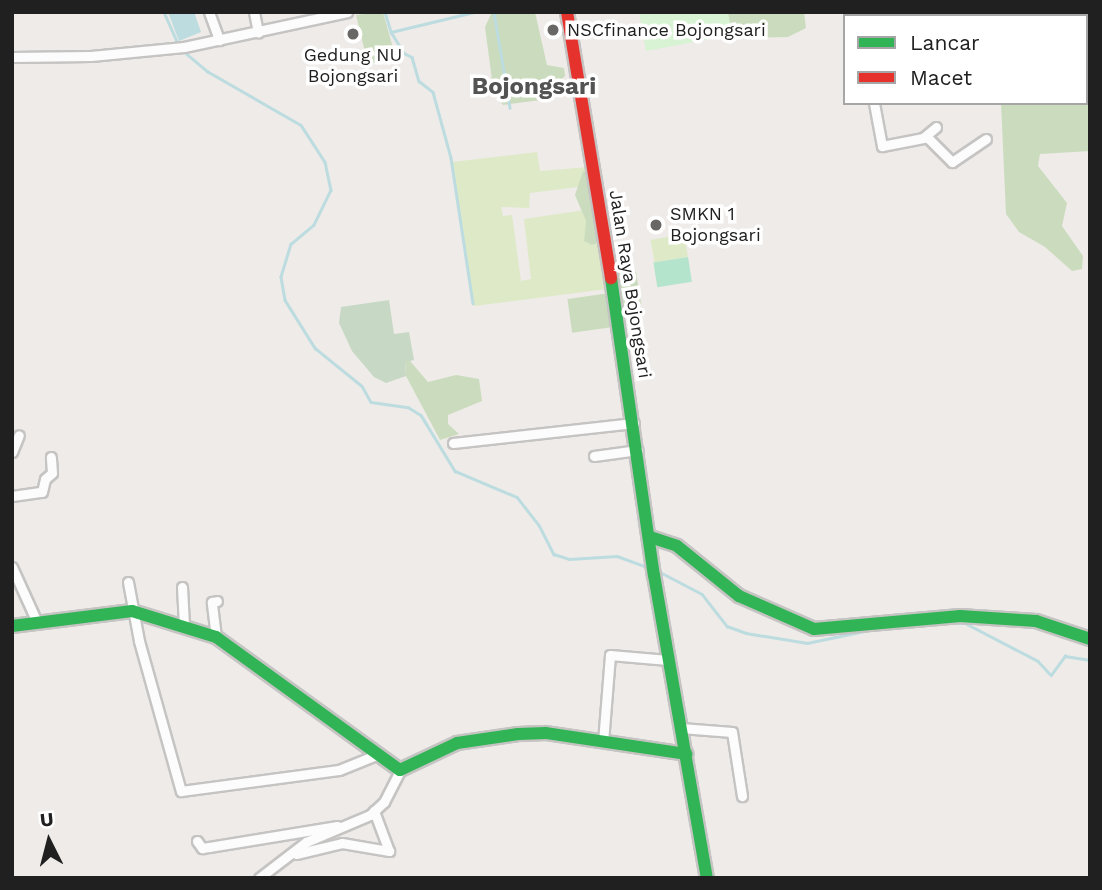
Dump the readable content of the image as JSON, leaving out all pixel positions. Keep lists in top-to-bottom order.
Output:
{
  "streets": {
    "street": ["Jalan Raya Bojongsari"]
  },
  "districts": ["Bojongsari"],
  "places": ["NSCfinance Bojongsari", "Gedung NU Bojongsari", "SMKN 1 Bojongsari"],
  "legend": ["Lancar", "Macet"],
  "north": "top"
}
